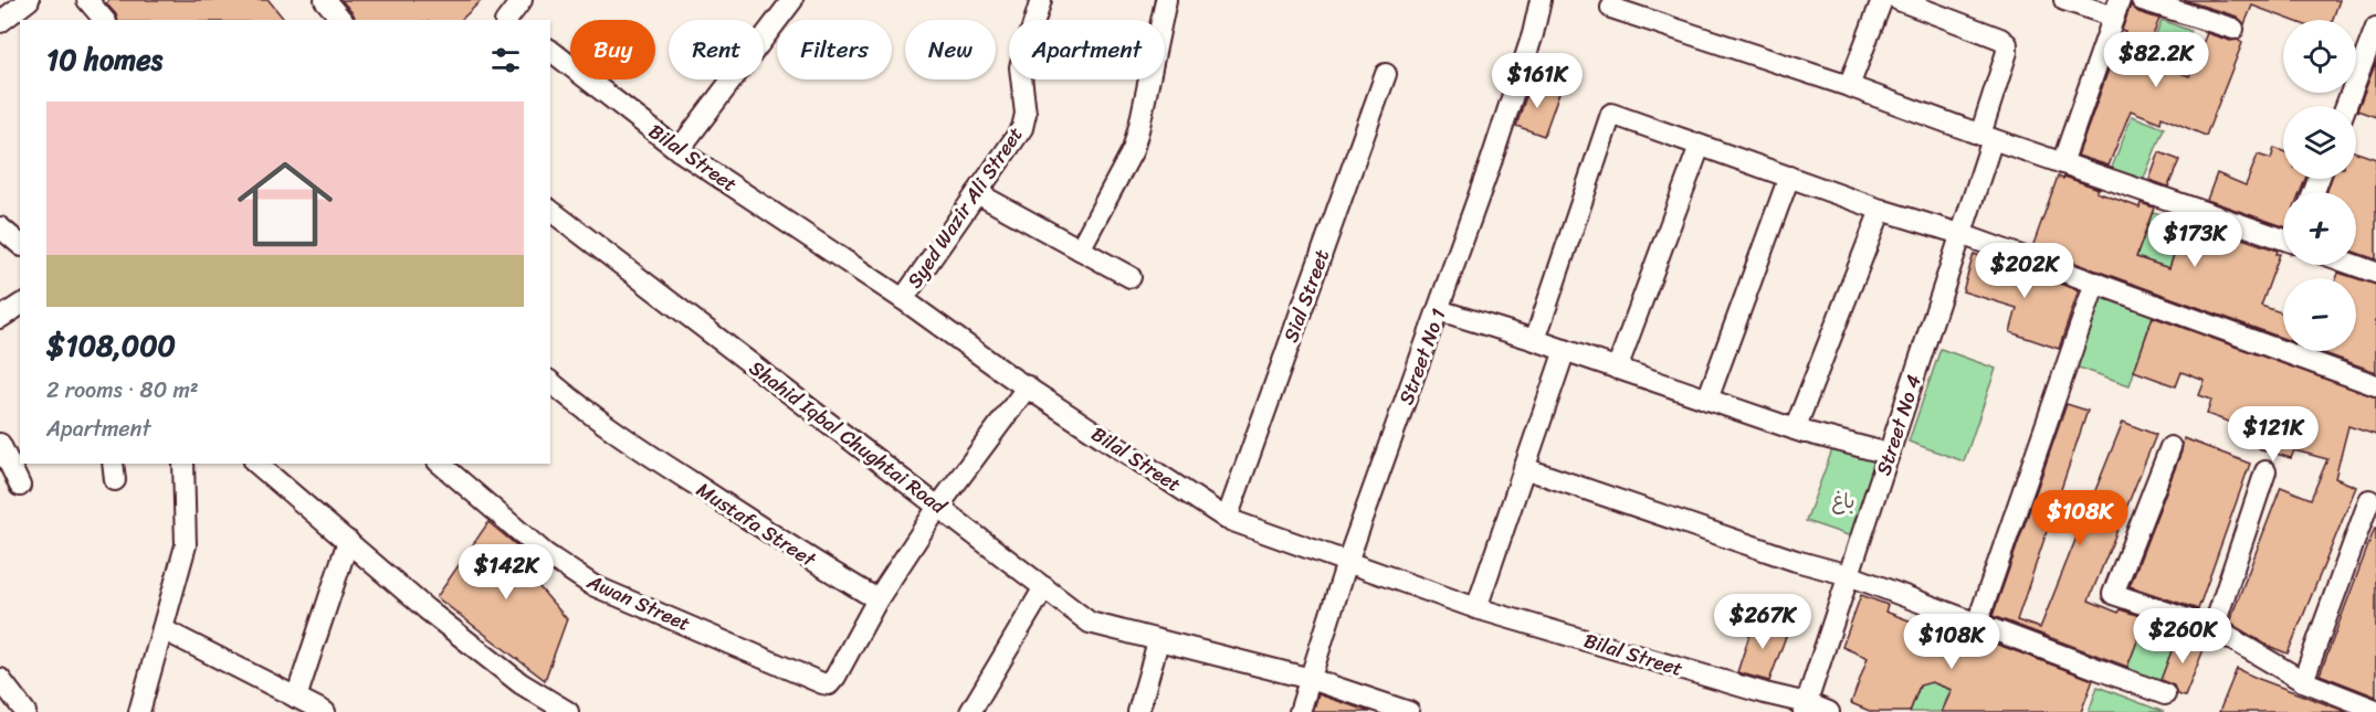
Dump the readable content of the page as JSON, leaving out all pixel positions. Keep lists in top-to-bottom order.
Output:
{
  "streets": {
    "street": [
      "Bilal Street",
      "Syed Wazir Ali Street",
      "Sial Street",
      "Street No 1",
      "Street No 4",
      "Shahid Iqbal Chughtai Road",
      "Mustafa Street",
      "Awan Street"
    ]
  },
  "crossings": [
    ["Bilal Street", "Syed Wazir Ali Street"],
    ["Bilal Street", "Sial Street"],
    ["Bilal Street", "Street No 1"],
    ["Bilal Street", "Street No 4"],
    ["Street No 1", "Shahid Iqbal Chughtai Road"],
    ["Mustafa Street", "Awan Street"]
  ],
  "parks": ["باغ"],
  "page": {
    "map_buttons": ["+", "−"],
    "chip": [
      "Buy",
      "Rent",
      "Filters",
      "New",
      "Apartment"
    ],
    "heading": "10 homes",
    "price": [
      "$82.2K",
      "$161K",
      "$173K",
      "$202K",
      "$121K",
      "$108K",
      "$142K",
      "$267K",
      "$260K",
      "$108K"
    ],
    "list": [
      {
        "name": "$108,000",
        "note": "2 rooms · 80 m² · Apartment"
      }
    ]
  }
}
